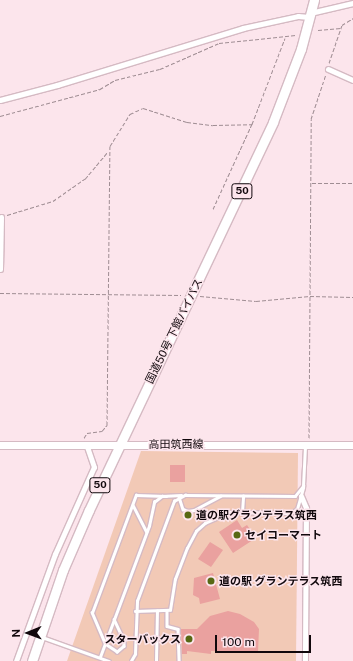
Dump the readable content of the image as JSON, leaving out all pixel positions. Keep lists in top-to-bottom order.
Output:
{
  "streets": {
    "highway": ["50", "国道50号 下館バイパス"],
    "main road": ["高田筑西線"]
  },
  "crossings": [
    ["国道50号 下館バイパス", "高田筑西線"]
  ],
  "places": [
    "道の駅グランテラス筑西",
    "セイコーマート",
    "道の駅 グランテラス筑西",
    "スターバックス"
  ],
  "scale_bar": "100 m",
  "north": "left"
}
